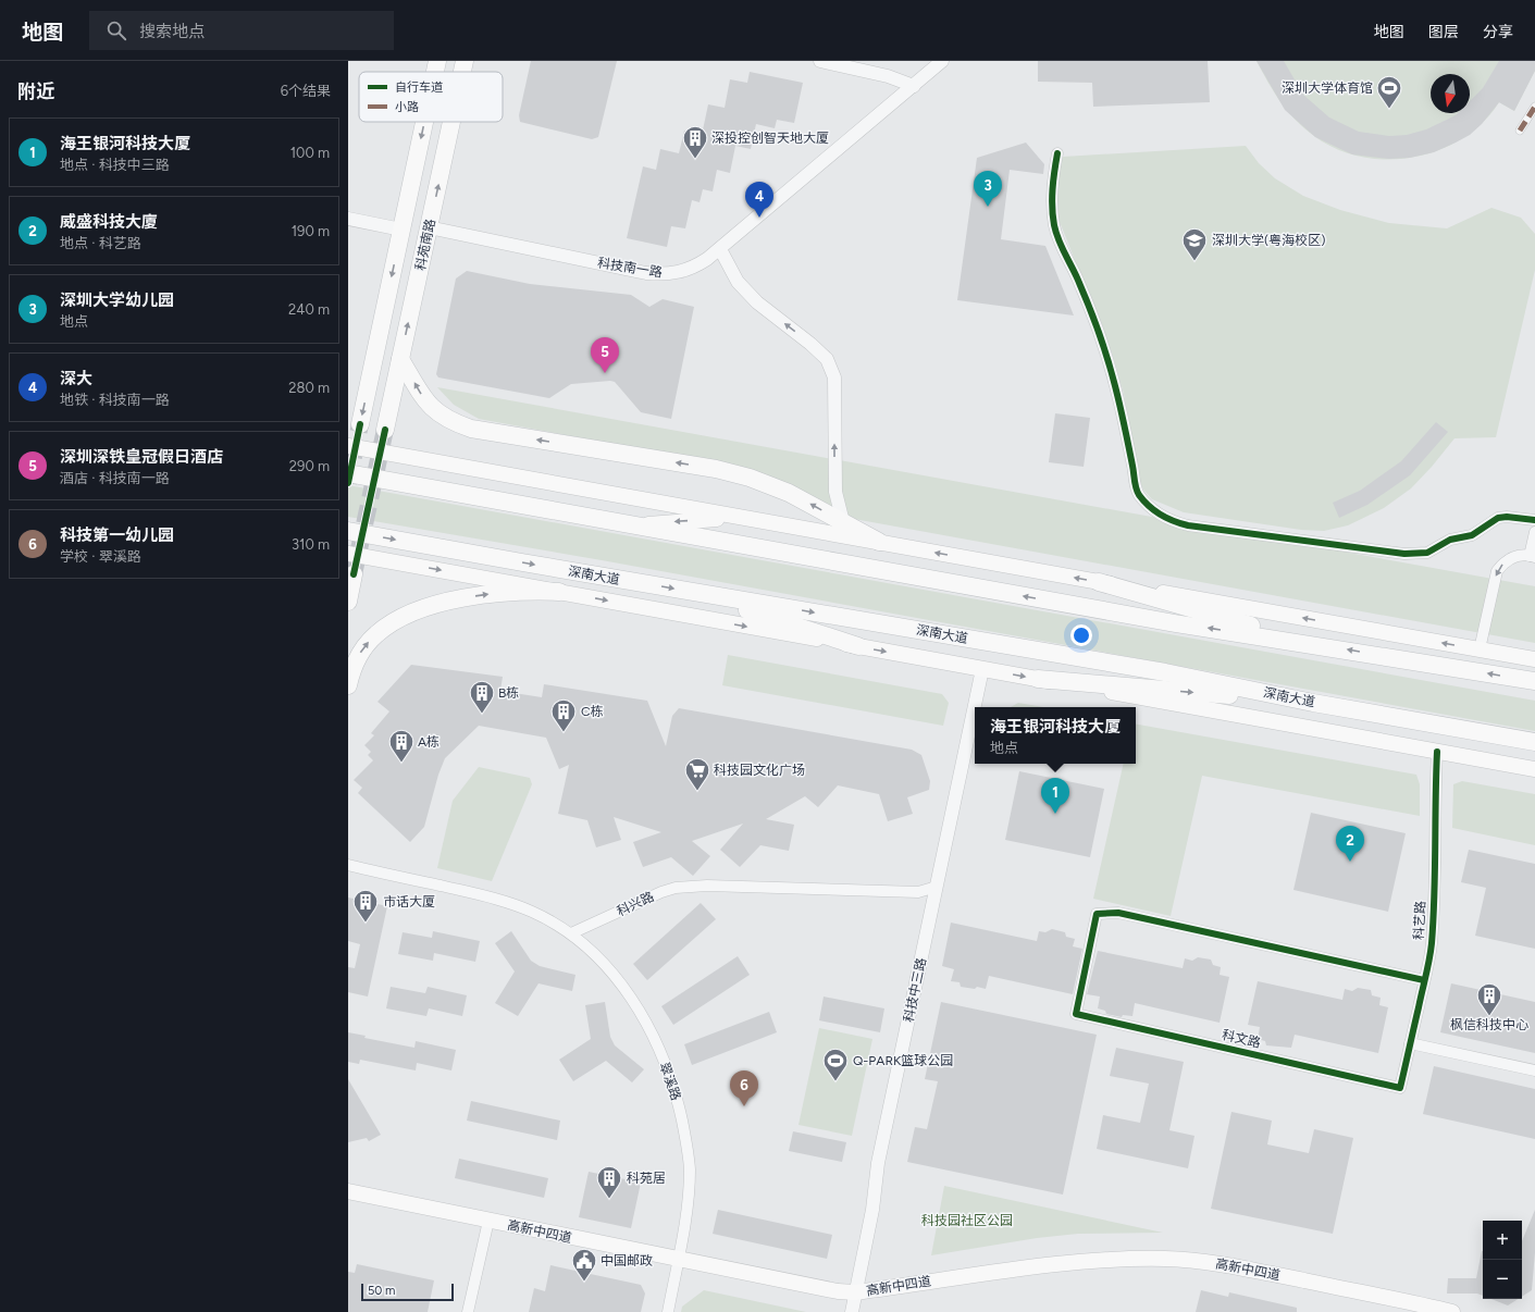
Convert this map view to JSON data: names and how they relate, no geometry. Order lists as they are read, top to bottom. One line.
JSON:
{"streets":{"main road":["科苑南路","深南大道","高新中四道"],"street":["科技南一路","科兴路","科艺路","科技中三路","科文路","翠溪路"]},"crossings":[["科苑南路","科技南一路"],["科兴路","科技中三路"],["科兴路","翠溪路"],["科艺路","科文路"],["科技中三路","高新中四道"],["翠溪路","高新中四道"]],"parks":["科技园社区公园"],"places":{"sports":["深圳大学体育馆","Q-PARK篮球公园"],"building":["深投控创智天地大厦","B栋","C栋","A栋","市话大厦","枫信科技中心","科苑居"],"school or university":["深圳大学(粤海校区)"],"supermarket":["科技园文化广场"],"public building":["中国邮政"]},"legend":["自行车道","小路"],"scale_bar":"50 m","north":"bottom","page":{"header":"地图","search":"搜索地点","nav":["地图","图层","分享"],"heading":["附近","6个结果"],"list":[{"mark":"1","name":"海王银河科技大厦","note":"地点 · 科技中三路","value":"100 m"},{"mark":"2","name":"威盛科技大廈","note":"地点 · 科艺路","value":"190 m"},{"mark":"3","name":"深圳大学幼儿园","note":"地点","value":"240 m"},{"mark":"4","name":"深大","note":"地铁 · 科技南一路","value":"280 m"},{"mark":"5","name":"深圳深铁皇冠假日酒店","note":"酒店 · 科技南一路","value":"290 m"},{"mark":"6","name":"科技第一幼儿园","note":"学校 · 翠溪路","value":"310 m"}],"pins":["3","4","5","1","2","6"],"popup":["海王银河科技大厦","地点"],"map_buttons":["+","−"],"scale":"50 m"}}
